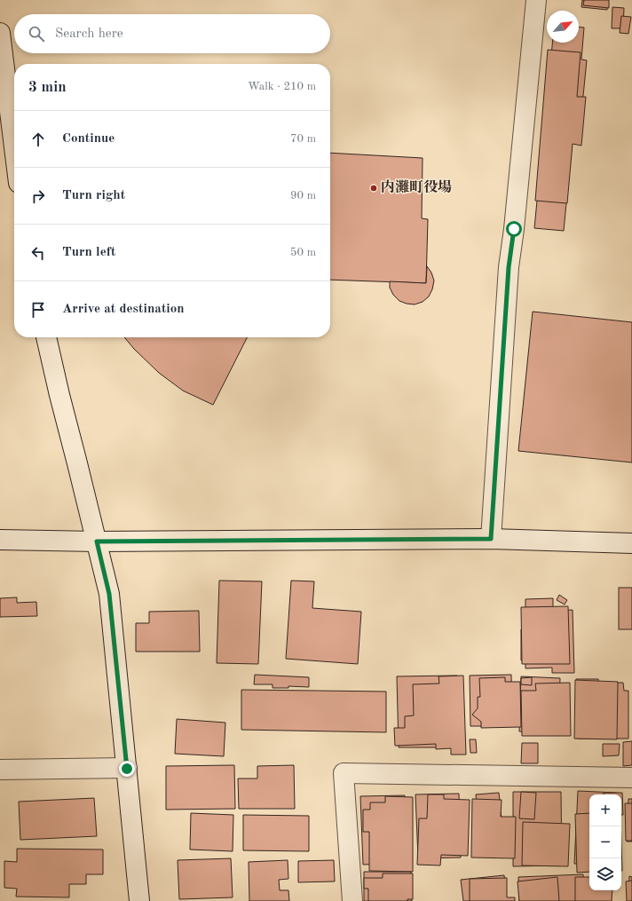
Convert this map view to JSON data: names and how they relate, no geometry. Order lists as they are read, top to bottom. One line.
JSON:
{"places":["内灘町役場"],"north":"top right","page":{"search":"Search here","heading":["3 min","Walk · 210 m"],"list":[["Continue","70 m"],["Turn right","90 m"],["Turn left","50 m"],"Arrive at destination"],"map_buttons":["+","−"]}}
